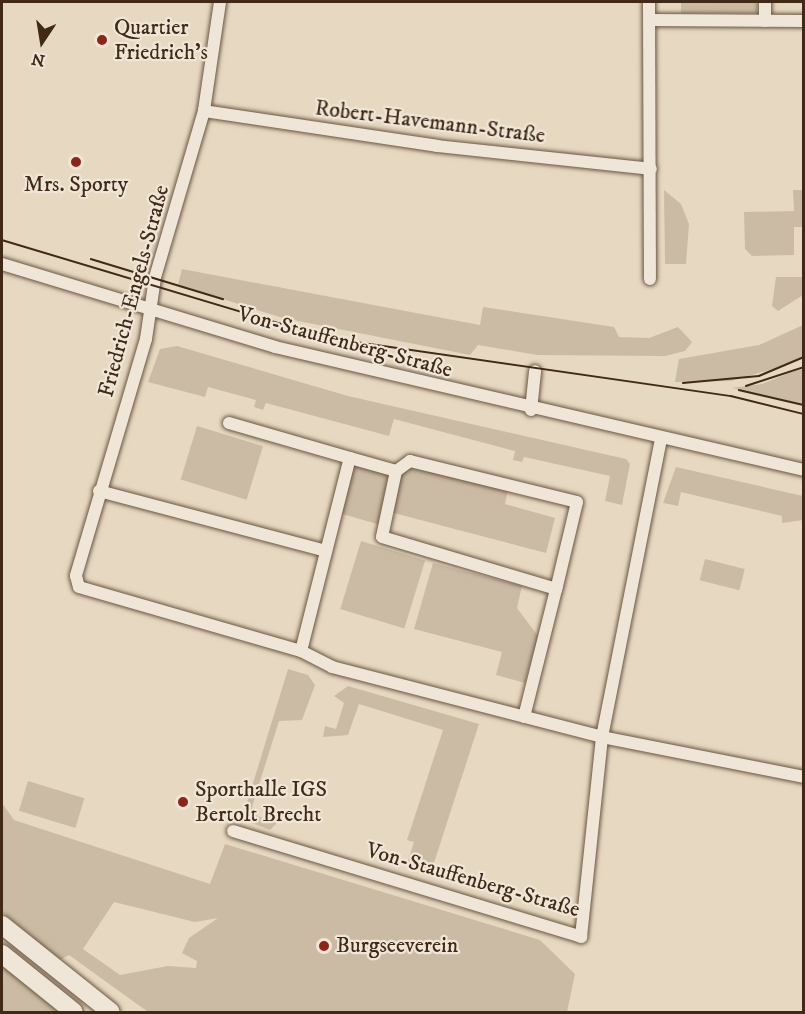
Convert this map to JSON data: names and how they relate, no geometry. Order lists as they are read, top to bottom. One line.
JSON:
{"streets":{"street":["Robert-Havemann-Straße","Friedrich-Engels-Straße","Von-Stauffenberg-Straße"]},"crossings":[["Robert-Havemann-Straße","Friedrich-Engels-Straße"],["Friedrich-Engels-Straße","Von-Stauffenberg-Straße"]],"places":["Quartier Friedrich’s","Mrs. Sporty","Sporthalle IGS Bertolt Brecht","Burgseeverein"],"north":"bottom"}
